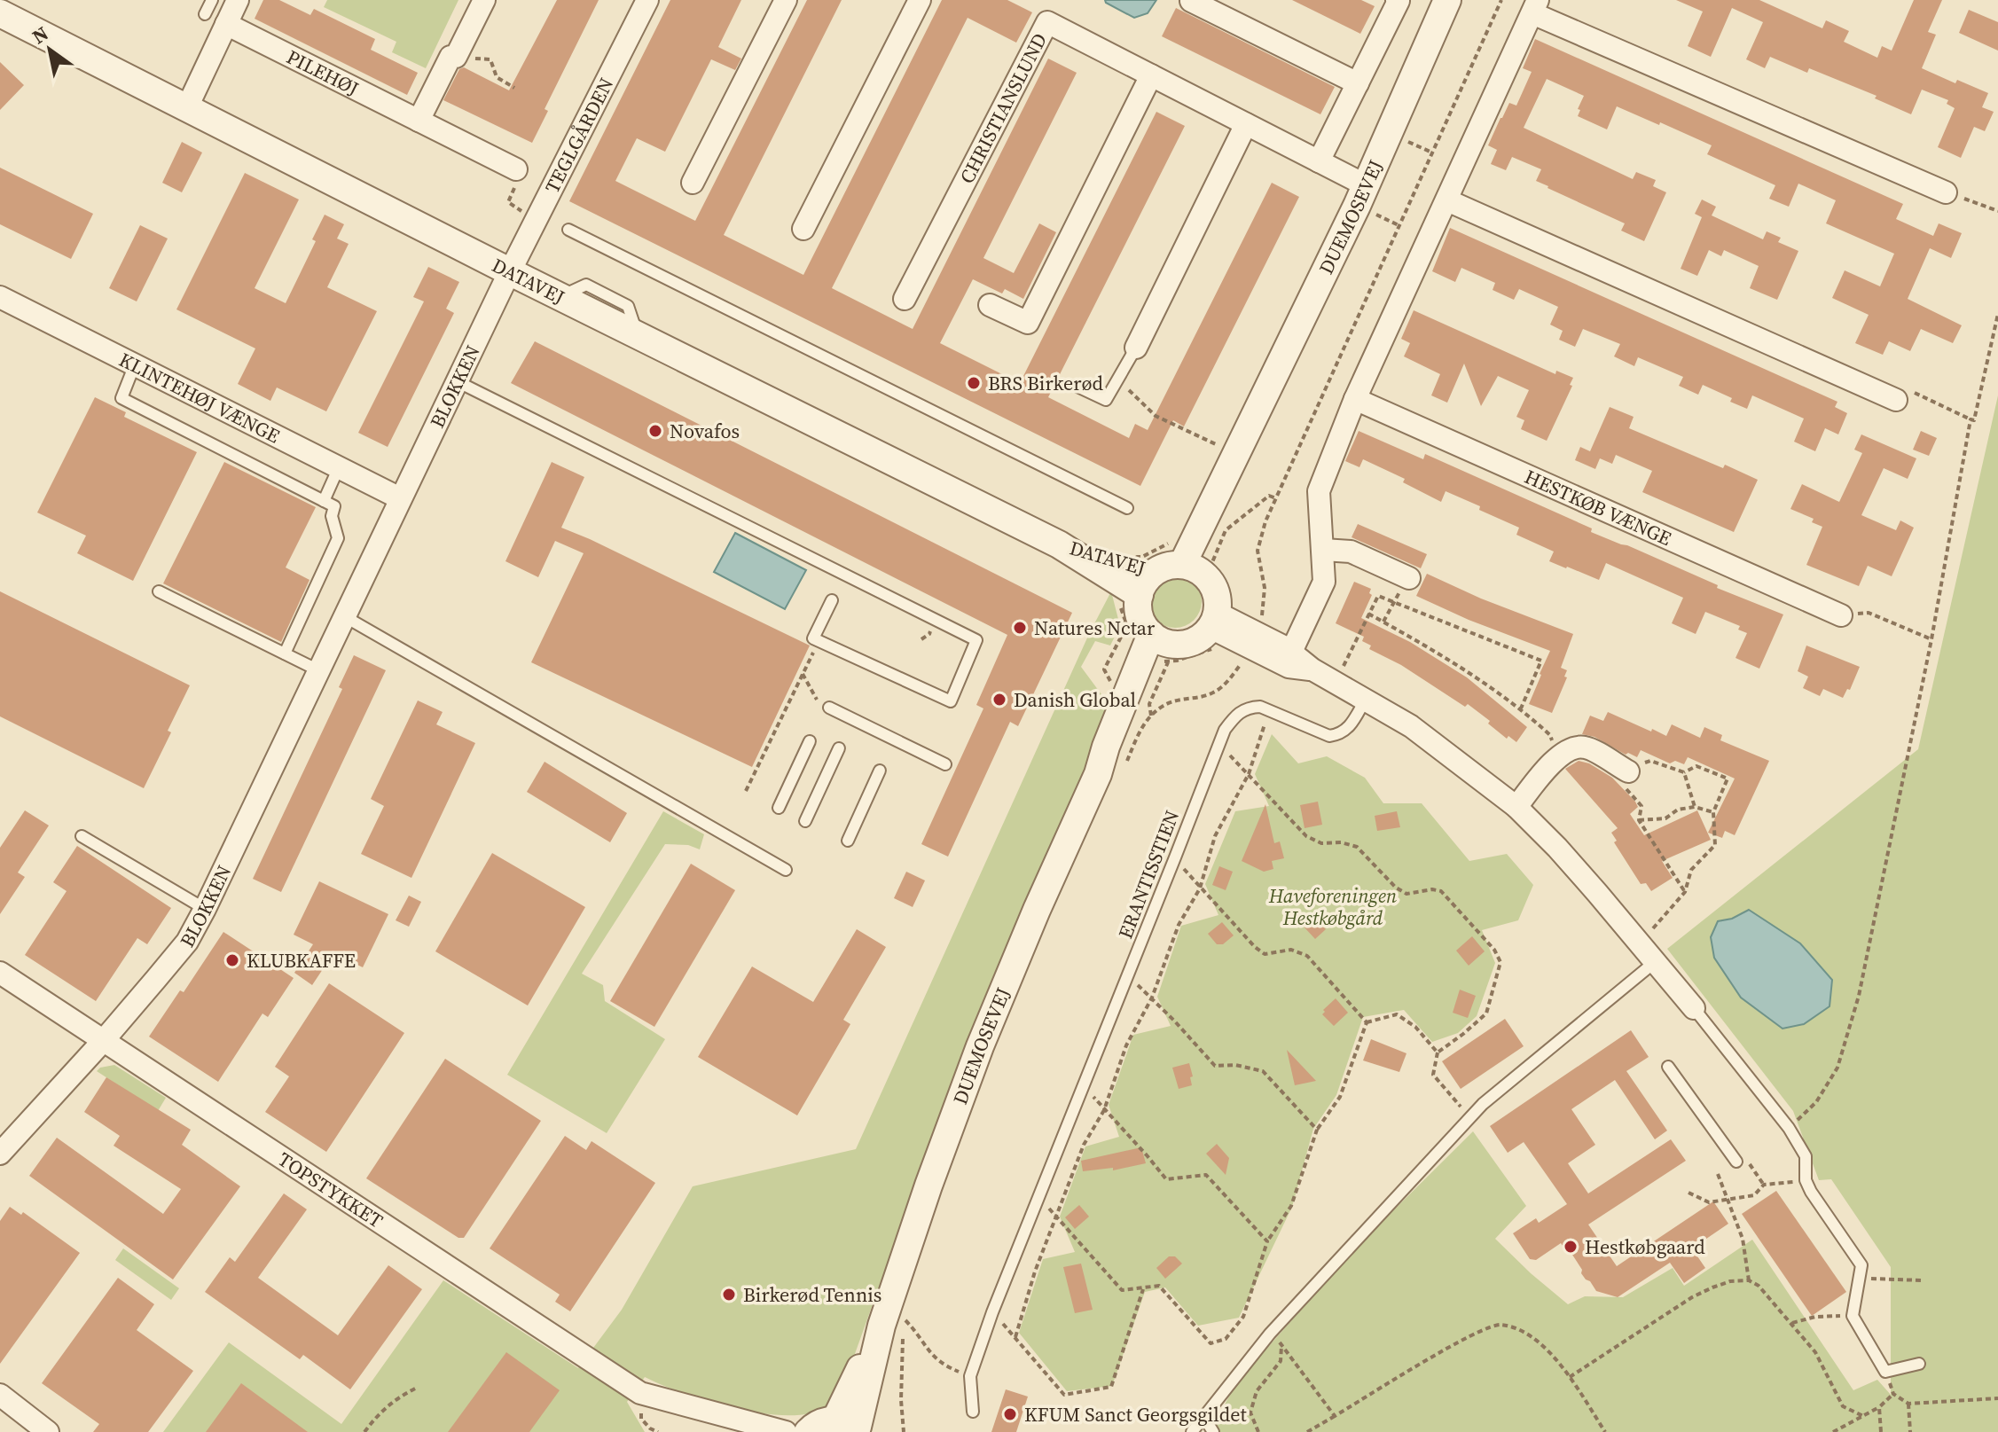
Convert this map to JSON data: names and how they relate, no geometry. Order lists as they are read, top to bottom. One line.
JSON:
{"streets":{"street":["PILEHØJ","CHRISTIANSLUND","TEGLGÅRDEN","DUEMOSEVEJ","DATAVEJ","BLOKKEN","KLINTEHØJ VÆNGE","HESTKØB VÆNGE","TOPSTYKKET"],"lane":["ERANTISSTIEN"]},"crossings":[["CHRISTIANSLUND","DUEMOSEVEJ"],["TEGLGÅRDEN","DATAVEJ"],["TEGLGÅRDEN","BLOKKEN"],["DATAVEJ","BLOKKEN"],["BLOKKEN","KLINTEHØJ VÆNGE"],["BLOKKEN","TOPSTYKKET"]],"parks":["Haveforeningen Hestkøbgård"],"places":["BRS Birkerød","Novafos","Natures Nctar","Danish Global","KLUBKAFFE","Hestkøbgaard","Birkerød Tennis","KFUM Sanct Georgsgildet"],"north":"top left"}
